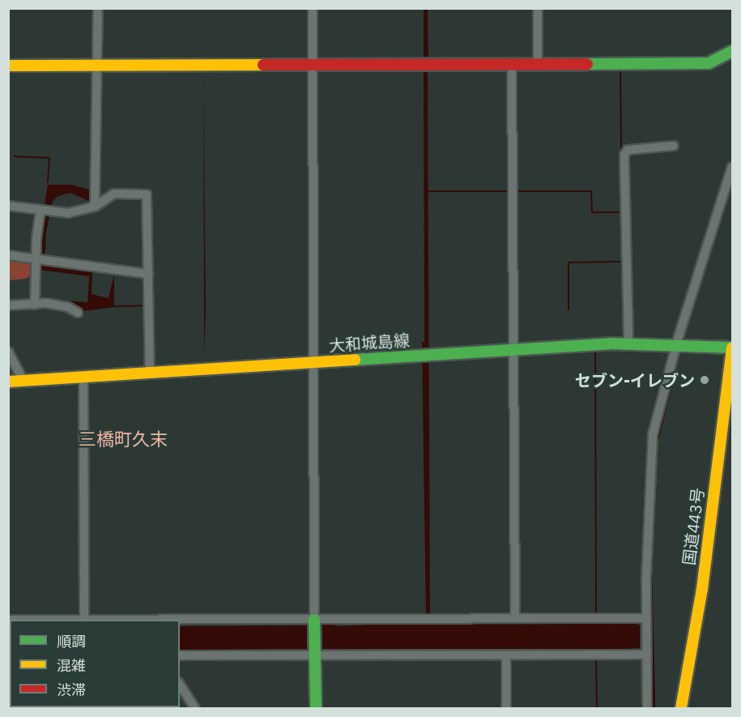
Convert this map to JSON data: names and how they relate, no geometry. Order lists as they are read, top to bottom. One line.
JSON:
{"streets":{"main road":["大和城島線","国道443号"]},"crossings":[["大和城島線","国道443号"]],"districts":["三橋町久末"],"places":["セブン-イレブン"],"legend":["順調","混雑","渋滞"]}
